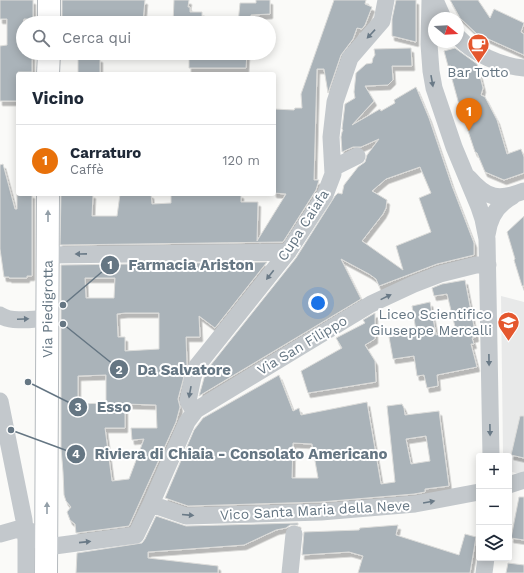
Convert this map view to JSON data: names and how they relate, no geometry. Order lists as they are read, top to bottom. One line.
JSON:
{"streets":{"main road":["Via Piedigrotta"],"street":["Cupa Caiafa","Via San Filippo","Vico Santa Maria della Neve"]},"crossings":[["Cupa Caiafa","Via San Filippo"],["Via Piedigrotta","Via San Filippo"],["Via San Filippo","Vico Santa Maria della Neve"]],"one_way":["Cupa Caiafa","Via Piedigrotta","Vico Santa Maria della Neve"],"places":{"cafe":["Bar Totto"],"other":["Farmacia Ariston","Da Salvatore","Esso","Riviera di Chiaia - Consolato Americano"],"school or university":["Liceo Scientifico Giuseppe Mercalli"]},"north":"right","page":{"search":"Cerca qui","heading":"Vicino","pins":"1","list":[{"mark":"1","name":"Carraturo","note":"Caffè","value":"120 m"}],"map_buttons":["+","−"]}}
